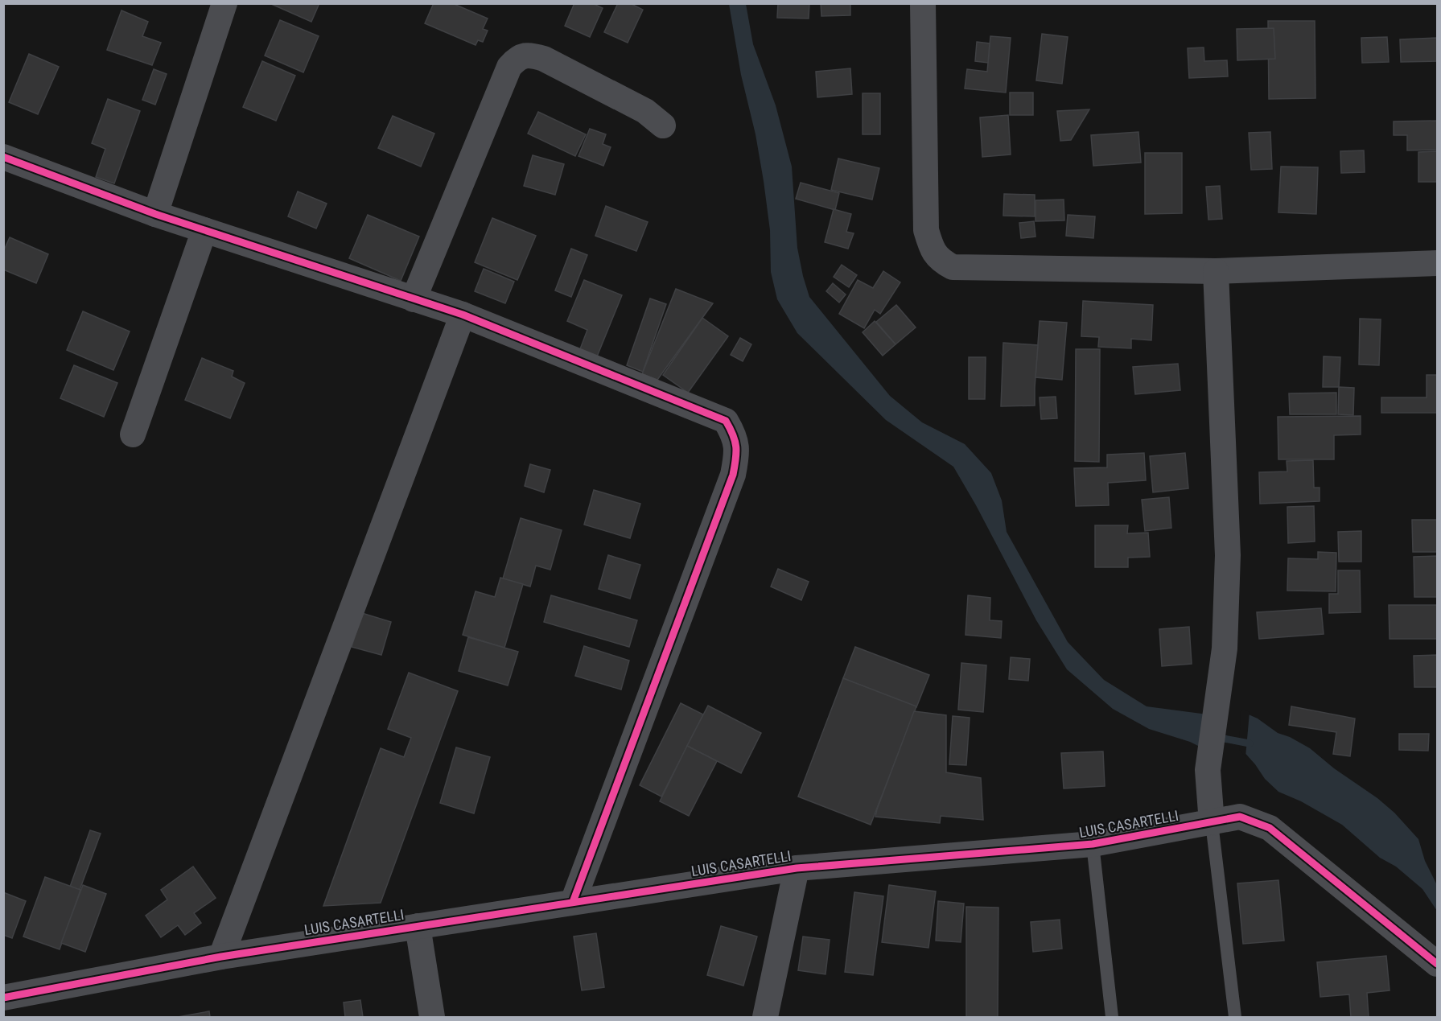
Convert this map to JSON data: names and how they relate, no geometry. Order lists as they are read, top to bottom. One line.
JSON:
{"streets":{"street":["LUIS CASARTELLI"]}}
